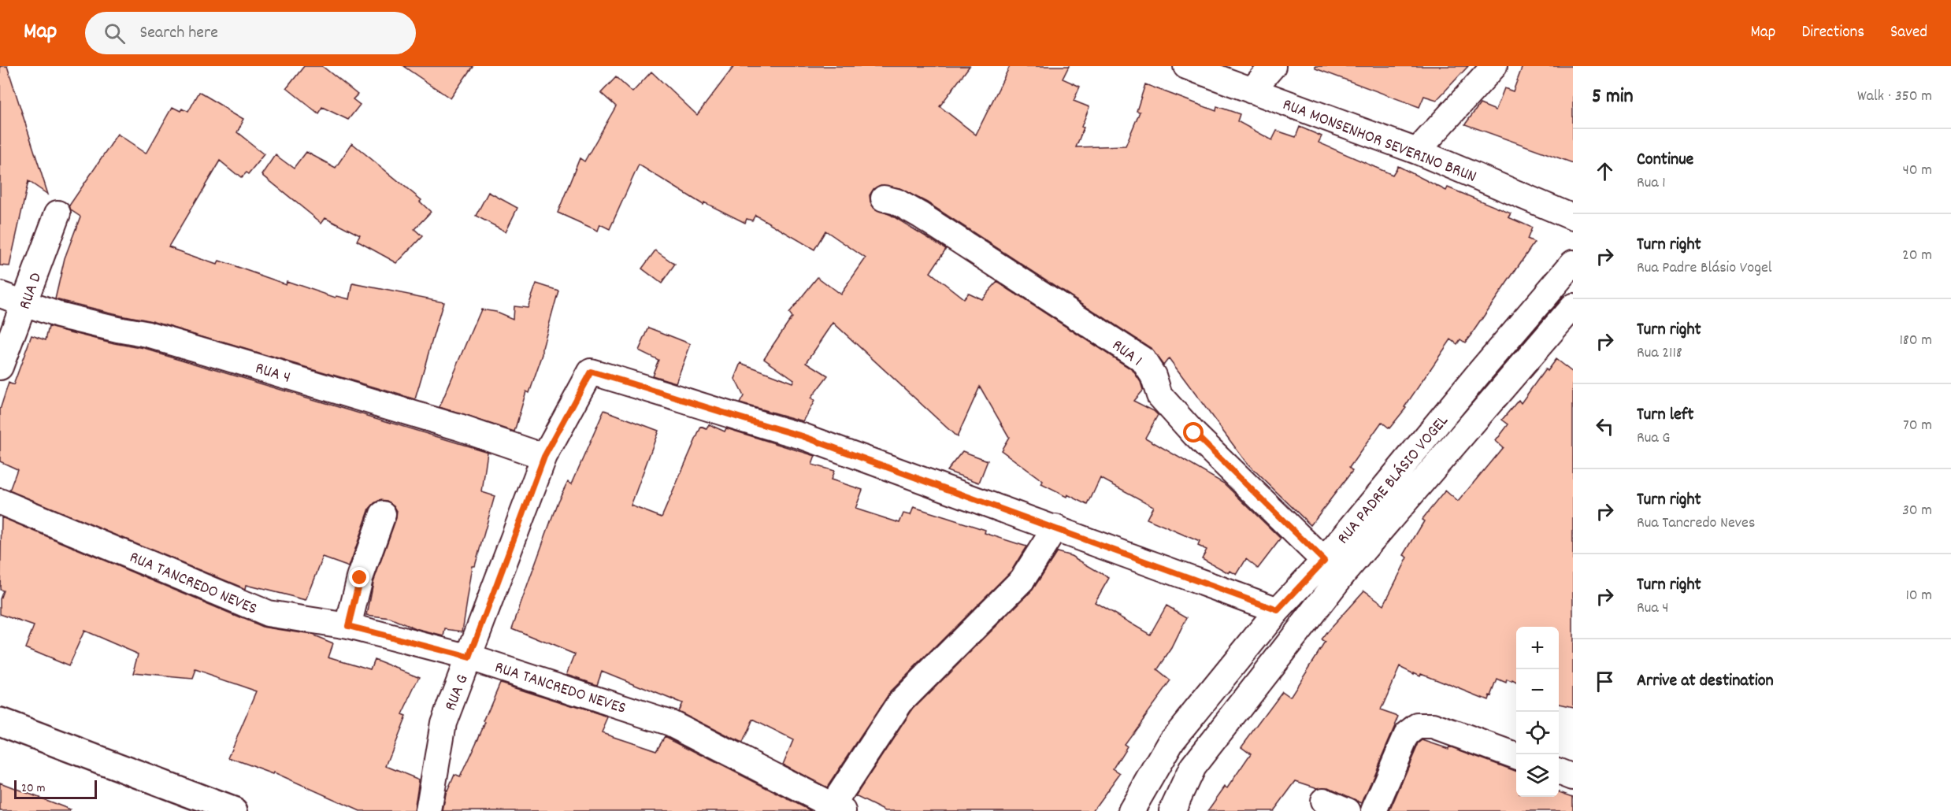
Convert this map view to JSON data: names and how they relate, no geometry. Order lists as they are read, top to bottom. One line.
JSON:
{"streets":{"street":["RUA MONSENHOR SEVERINO BRUN","RUA D","RUA 1","RUA 4","RUA PADRE BLÁSIO VOGEL","RUA TANCREDO NEVES","RUA G"]},"crossings":[["RUA D","RUA 4"],["RUA 1","RUA PADRE BLÁSIO VOGEL"],["RUA 4","RUA G"],["RUA TANCREDO NEVES","RUA G"]],"scale_bar":"20 m","page":{"header":"Map","search":"Search here","nav":["Map","Directions","Saved"],"heading":["5 min","Walk · 350 m"],"list":[["Continue","Rua 1","40 m"],["Turn right","Rua Padre Blásio Vogel","20 m"],["Turn right","Rua 2118","180 m"],["Turn left","Rua G","70 m"],["Turn right","Rua Tancredo Neves","30 m"],["Turn right","Rua 4","10 m"],"Arrive at destination"],"map_buttons":["+","−"],"scale":"20 m"}}
